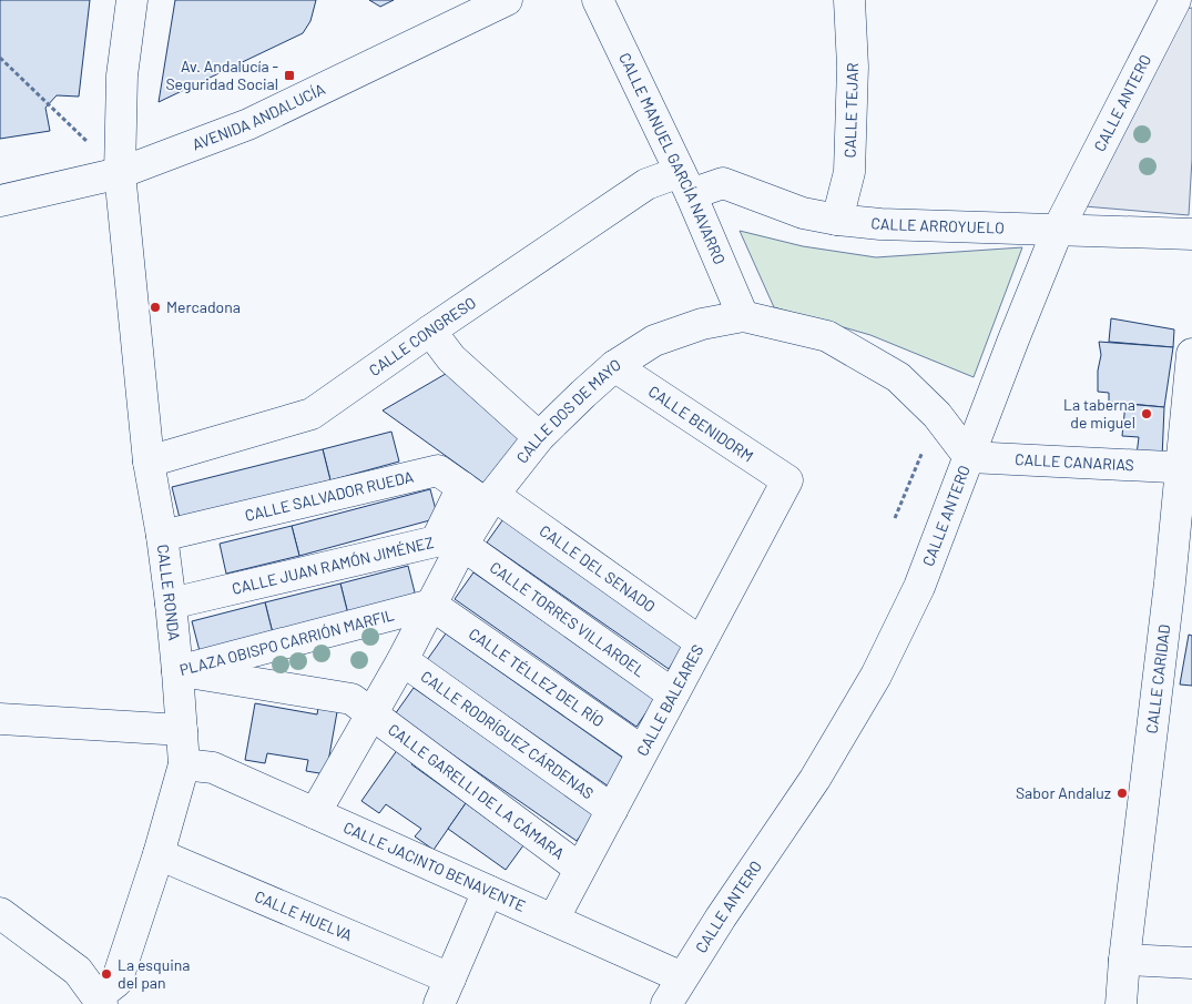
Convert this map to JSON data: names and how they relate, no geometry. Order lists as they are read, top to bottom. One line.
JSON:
{"streets":{"street":["CALLE ANTERO","CALLE TEJAR","AVENIDA ANDALUCÍA","CALLE MANUEL GARCÍA NAVARRO","CALLE ARROYUELO","CALLE CONGRESO","CALLE DOS DE MAYO","CALLE BENIDORM","CALLE CANARIAS","CALLE SALVADOR RUEDA","CALLE JUAN RAMÓN JIMÉNEZ","CALLE DEL SENADO","CALLE RONDA","CALLE TORRES VILLAROEL","PLAZA OBISPO CARRIÓN MARFIL","CALLE TÉLLEZ DEL RÍO","CALLE CARIDAD","CALLE BALEARES","CALLE RODRÍGUEZ CÁRDENAS","CALLE GARELLI DE LA CÁMARA","CALLE JACINTO BENAVENTE","CALLE HUELVA"]},"crossings":[["CALLE ANTERO","CALLE ARROYUELO"],["CALLE ANTERO","CALLE DOS DE MAYO"],["CALLE ANTERO","CALLE CANARIAS"],["CALLE ANTERO","CALLE JACINTO BENAVENTE"],["CALLE TEJAR","CALLE ARROYUELO"],["AVENIDA ANDALUCÍA","CALLE RONDA"],["CALLE MANUEL GARCÍA NAVARRO","CALLE ARROYUELO"],["CALLE MANUEL GARCÍA NAVARRO","CALLE CONGRESO"],["CALLE MANUEL GARCÍA NAVARRO","CALLE DOS DE MAYO"],["CALLE ARROYUELO","CALLE CONGRESO"],["CALLE CONGRESO","CALLE RONDA"],["CALLE DOS DE MAYO","CALLE BENIDORM"],["CALLE DOS DE MAYO","CALLE CANARIAS"],["CALLE DOS DE MAYO","CALLE SALVADOR RUEDA"],["CALLE DOS DE MAYO","CALLE DEL SENADO"],["CALLE DOS DE MAYO","CALLE TORRES VILLAROEL"],["CALLE DOS DE MAYO","PLAZA OBISPO CARRIÓN MARFIL"],["CALLE DOS DE MAYO","CALLE TÉLLEZ DEL RÍO"],["CALLE DOS DE MAYO","CALLE RODRÍGUEZ CÁRDENAS"],["CALLE DOS DE MAYO","CALLE GARELLI DE LA CÁMARA"],["CALLE DOS DE MAYO","CALLE JACINTO BENAVENTE"],["CALLE BENIDORM","CALLE BALEARES"],["CALLE CANARIAS","CALLE CARIDAD"],["CALLE SALVADOR RUEDA","CALLE JUAN RAMÓN JIMÉNEZ"],["CALLE SALVADOR RUEDA","CALLE DEL SENADO"],["CALLE SALVADOR RUEDA","CALLE RONDA"],["CALLE JUAN RAMÓN JIMÉNEZ","CALLE RONDA"],["CALLE DEL SENADO","CALLE BALEARES"],["CALLE RONDA","PLAZA OBISPO CARRIÓN MARFIL"],["CALLE RONDA","CALLE JACINTO BENAVENTE"],["CALLE RONDA","CALLE HUELVA"],["CALLE TORRES VILLAROEL","CALLE BALEARES"],["PLAZA OBISPO CARRIÓN MARFIL","CALLE TÉLLEZ DEL RÍO"],["PLAZA OBISPO CARRIÓN MARFIL","CALLE GARELLI DE LA CÁMARA"],["CALLE TÉLLEZ DEL RÍO","CALLE BALEARES"],["CALLE BALEARES","CALLE RODRÍGUEZ CÁRDENAS"],["CALLE BALEARES","CALLE GARELLI DE LA CÁMARA"],["CALLE BALEARES","CALLE JACINTO BENAVENTE"]],"places":{"transit":["Av. Andalucía - Seguridad Social"],"other":["Mercadona","La taberna de miguel","Sabor Andaluz","La esquina del pan"]}}
